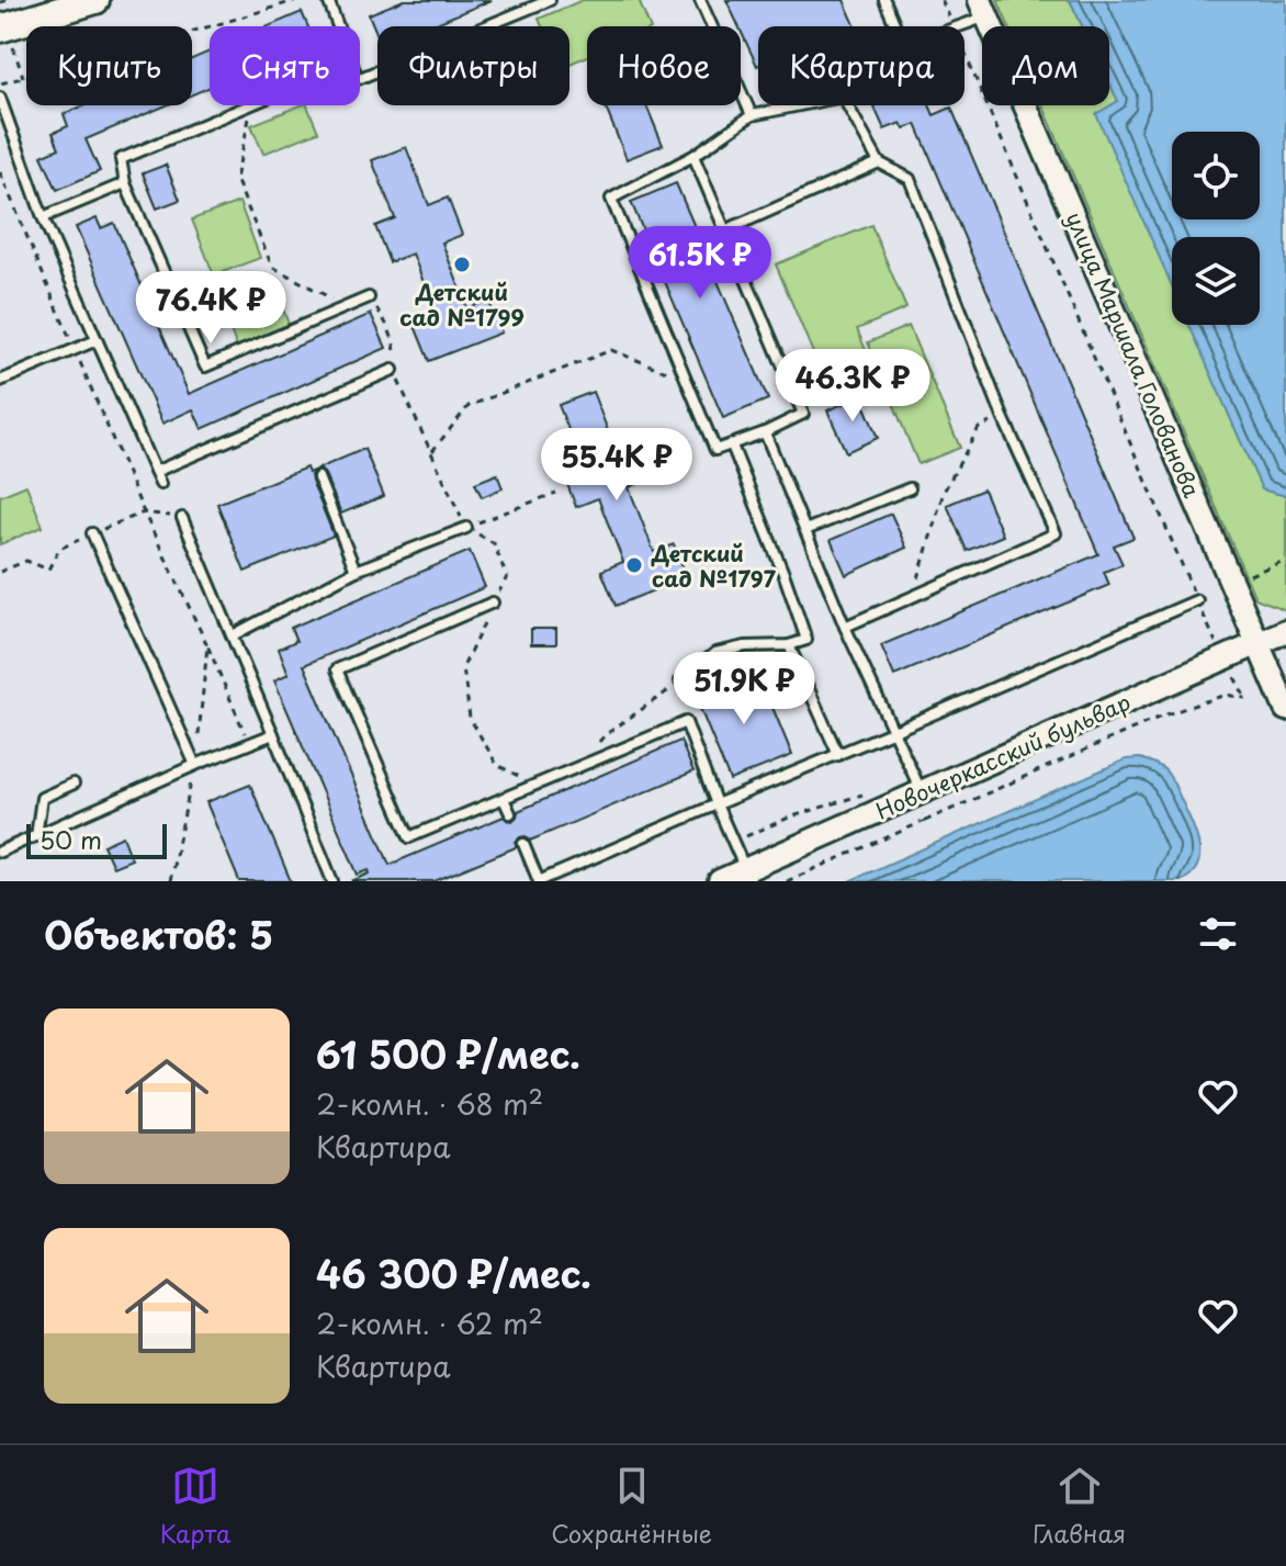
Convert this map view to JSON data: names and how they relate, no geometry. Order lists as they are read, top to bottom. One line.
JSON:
{"streets":{"street":["улица Маршала Голованова","Новочеркасский бульвар"]},"crossings":[["улица Маршала Голованова","Новочеркасский бульвар"]],"places":["Детский сад №1799","Детский сад №1797"],"scale_bar":"50 m","page":{"chip":["Купить","Снять","Фильтры","Новое","Квартира","Дом"],"price":["61.5K ₽","76.4K ₽","46.3K ₽","55.4K ₽","51.9K ₽"],"scale":"50 m","heading":"Объектов: 5","list":[{"name":"61 500 ₽/мес.","note":"2-комн. · 68 m² · Квартира"},{"name":"46 300 ₽/мес.","note":"2-комн. · 62 m² · Квартира"}],"tabs":["Карта","Сохранённые","Главная"]}}
